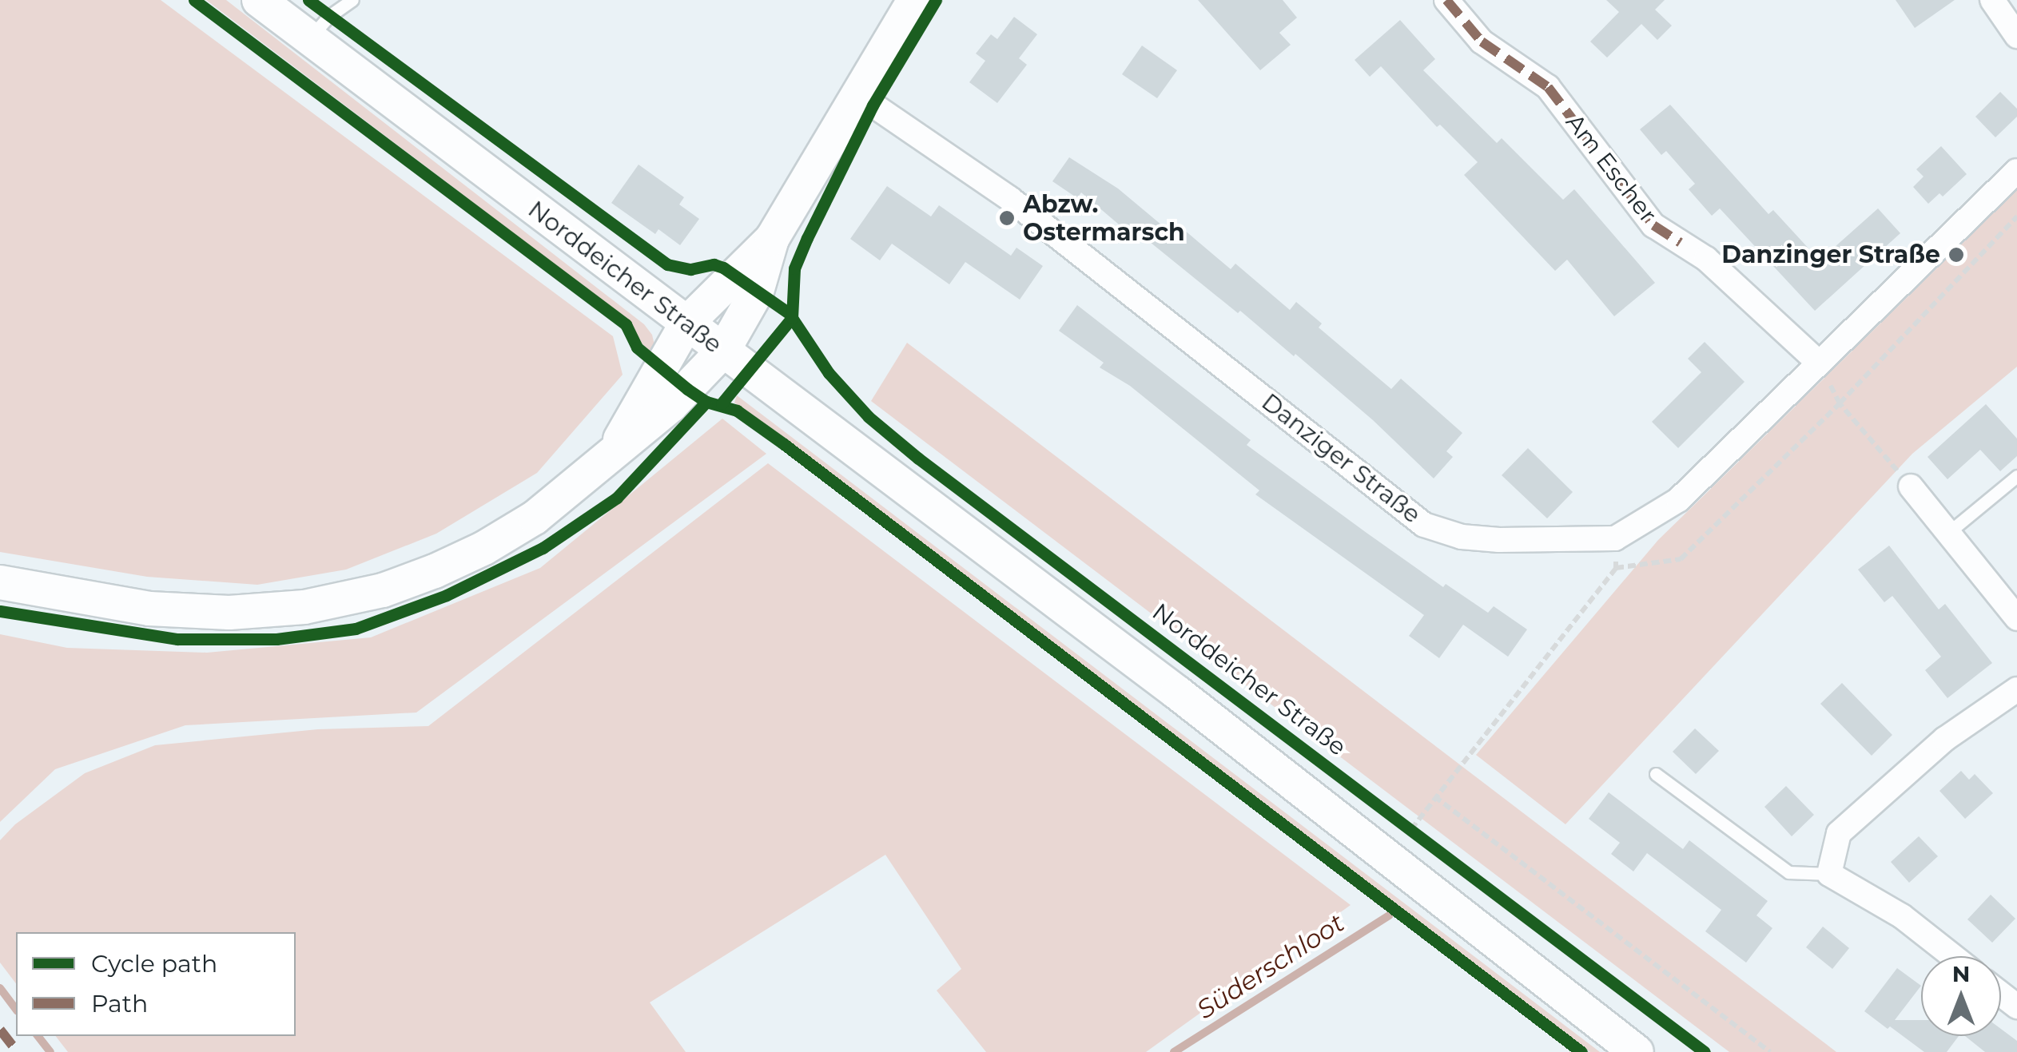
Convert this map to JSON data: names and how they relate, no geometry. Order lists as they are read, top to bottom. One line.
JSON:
{"streets":{"main road":["Norddeicher Straße"],"street":["Am Escher","Danziger Straße"]},"water":["Süderschloot"],"places":["Abzw. Ostermarsch","Danzinger Straße"],"legend":["Cycle path","Path"],"north":"top"}
